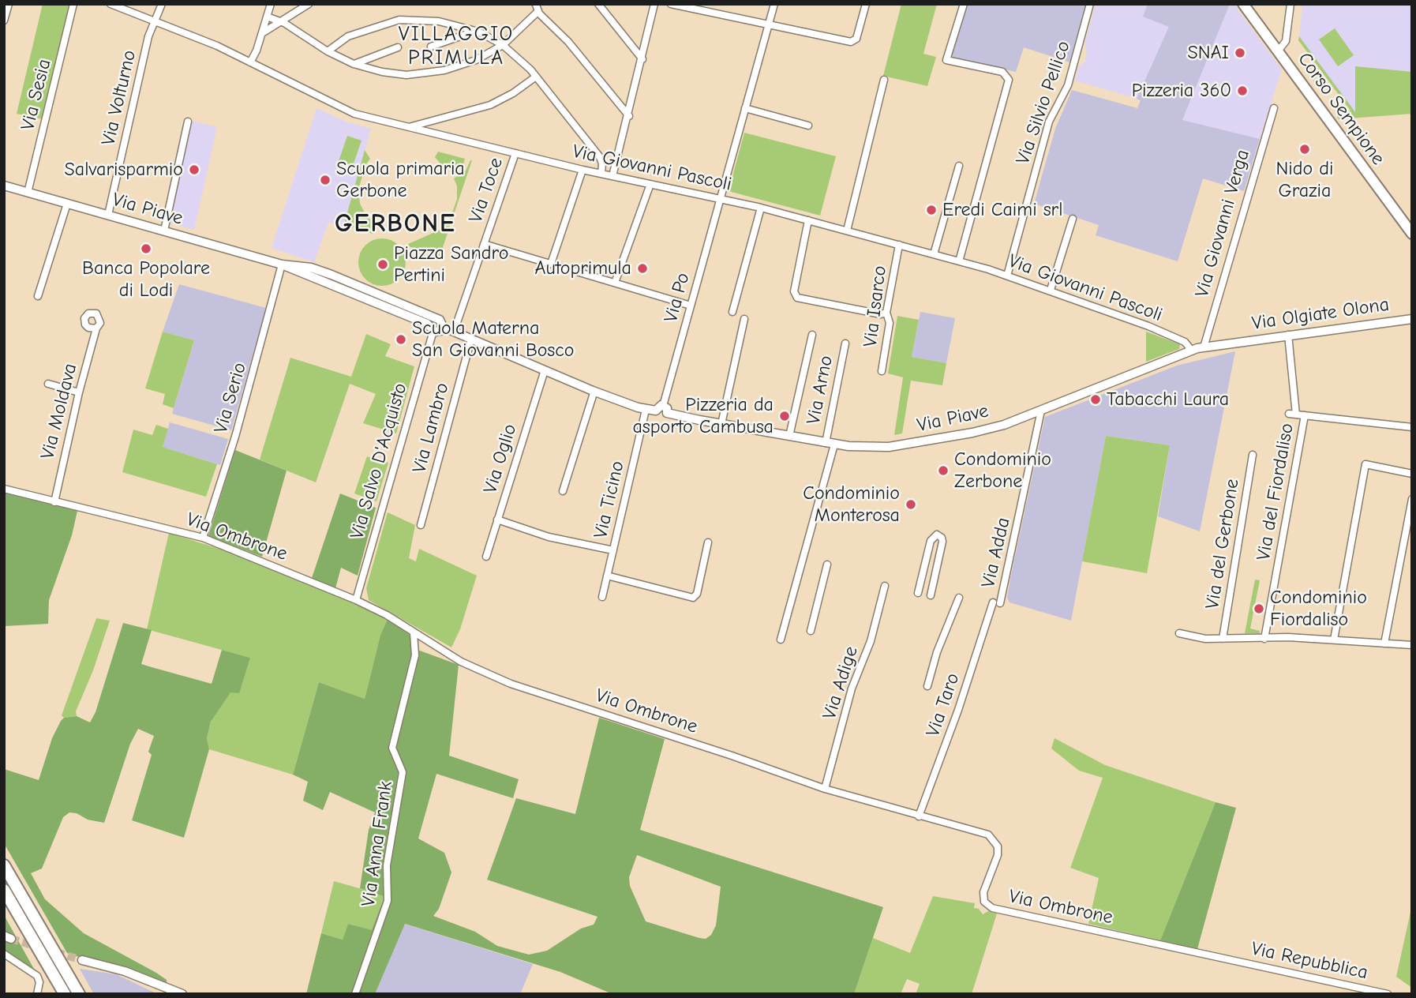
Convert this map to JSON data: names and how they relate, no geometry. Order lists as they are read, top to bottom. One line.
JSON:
{"streets":{"main road":["Corso Sempione"],"street":["Via Sesia","Via Volturno","Via Silvio Pellico","Via Giovanni Pascoli","Via Toce","Via Piave","Via Giovanni Verga","Via Po","Via Isarco","Via Olgiate Olona","Via Arno","Via Serio","Via Moldava","Via Lambro","Via Oglio","Via Salvo D'Acquisto","Via del Fiordaliso","Via Ticino","Via Ombrone","Via del Gerbone","Via Adda","Via Adige","Via Taro","Via Anna Frank","Via Repubblica"]},"crossings":[["Via Sesia","Via Piave"],["Via Volturno","Via Giovanni Pascoli"],["Via Volturno","Via Piave"],["Via Silvio Pellico","Via Giovanni Pascoli"],["Via Giovanni Pascoli","Via Toce"],["Via Giovanni Pascoli","Via Piave"],["Via Giovanni Pascoli","Via Po"],["Via Giovanni Pascoli","Via Isarco"],["Via Toce","Via Piave"],["Via Piave","Via Giovanni Verga"],["Via Piave","Via Po"],["Via Piave","Via Olgiate Olona"],["Via Piave","Via Arno"],["Via Piave","Via Serio"],["Via Piave","Via Lambro"],["Via Piave","Via Oglio"],["Via Piave","Via Salvo D'Acquisto"],["Via Piave","Via Ticino"],["Via Piave","Via Adda"],["Via Olgiate Olona","Via del Fiordaliso"],["Via Serio","Via Ombrone"],["Via Moldava","Via Ombrone"],["Via Salvo D'Acquisto","Via Ombrone"],["Via del Fiordaliso","Via del Gerbone"],["Via Ombrone","Via Adige"],["Via Ombrone","Via Taro"],["Via Ombrone","Via Anna Frank"],["Via Ombrone","Via Repubblica"],["Via Adda","Via Taro"]],"districts":["VILLAGGIO PRIMULA","GERBONE"],"places":["SNAI","Pizzeria 360","Nido di Grazia","Salvarisparmio","Scuola primaria Gerbone","Eredi Caimi srl","Banca Popolare di Lodi","Piazza Sandro Pertini","Autoprimula","Scuola Materna San Giovanni Bosco","Tabacchi Laura","Pizzeria da asporto Cambusa","Condominio Zerbone","Condominio Monterosa","Condominio Fiordaliso"]}
